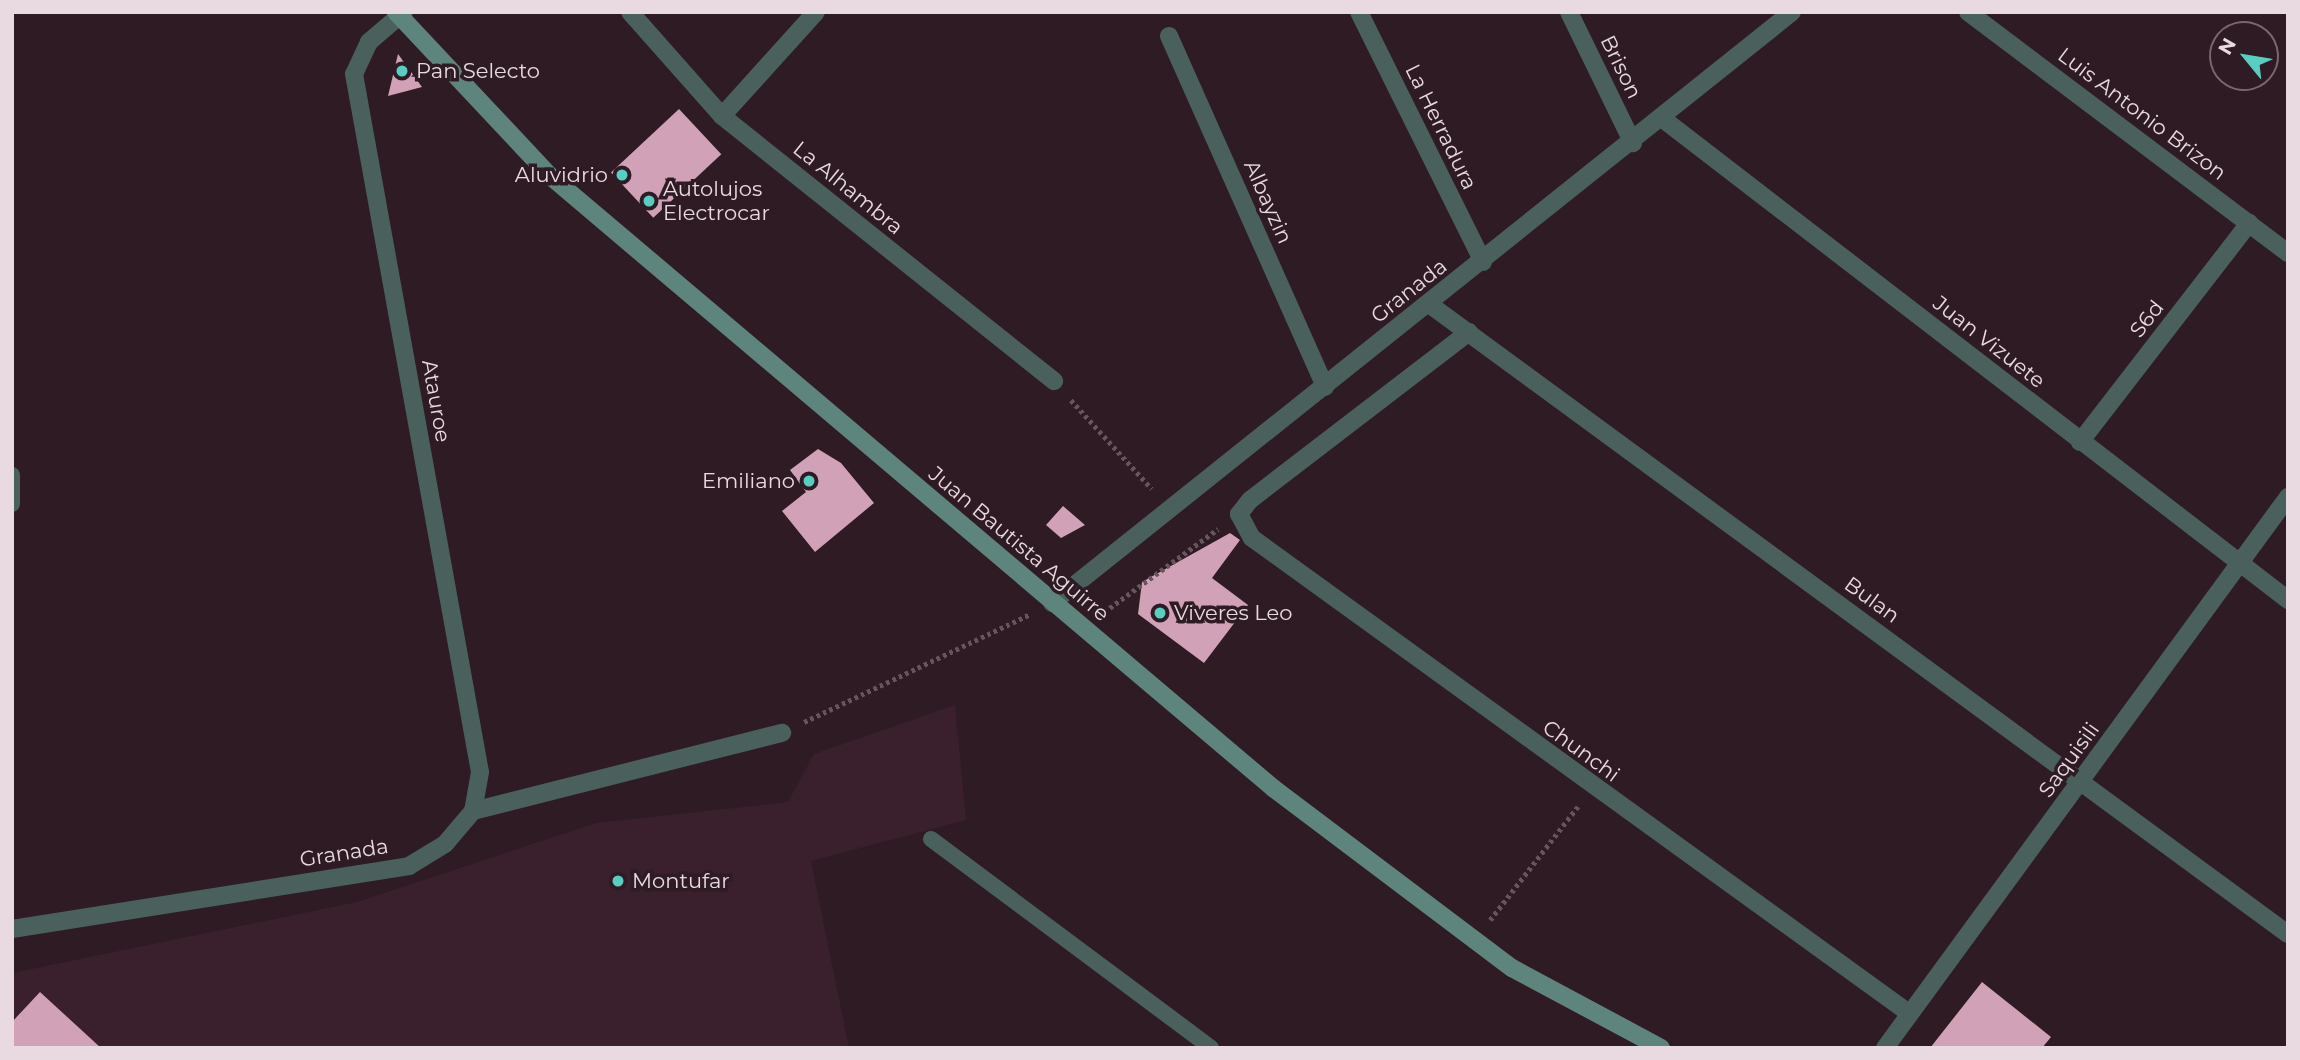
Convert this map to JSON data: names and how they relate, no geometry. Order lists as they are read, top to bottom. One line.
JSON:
{"streets":{"main road":["Juan Bautista Aguirre"],"street":["Brison","Luis Antonio Brizon","La Herradura","La Alhambra","Albayzin","Granada","S6d","Juan Vizuete","Atauroe","Bulan","Chunchi","Saquisili"]},"crossings":[["Brison","Granada"],["Luis Antonio Brizon","S6d"],["La Herradura","Granada"],["Albayzin","Granada"],["Granada","Juan Vizuete"],["Granada","Atauroe"],["Granada","Juan Bautista Aguirre"],["Granada","Bulan"],["S6d","Juan Vizuete"],["Juan Vizuete","Saquisili"],["Atauroe","Juan Bautista Aguirre"],["Bulan","Saquisili"],["Chunchi","Saquisili"]],"places":["Pan Selecto","Aluvidrio","Autolujos Electrocar","Emiliano","Viveres Leo","Montufar"],"north":"top left"}
